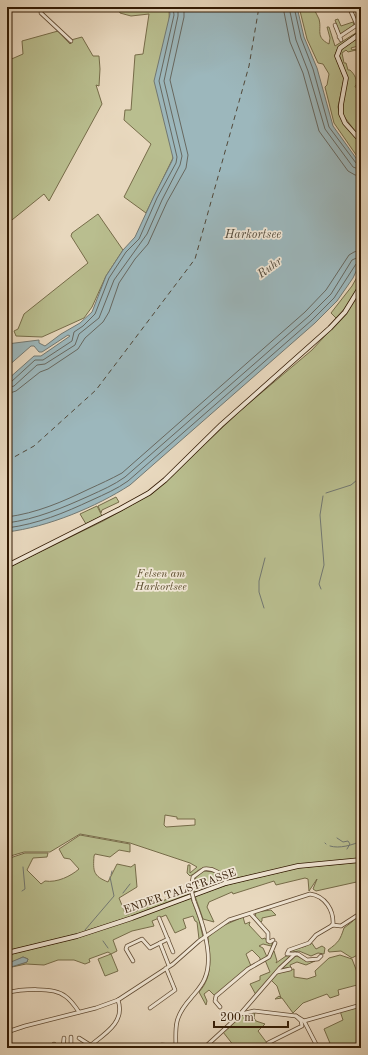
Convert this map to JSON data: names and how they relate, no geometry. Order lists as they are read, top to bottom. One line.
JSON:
{"streets":{"main road":["ENDER TALSTRASSE"]},"water":["Harkortsee","Ruhr"],"parks":["Felsen am Harkortsee"],"scale_bar":"200 m"}
